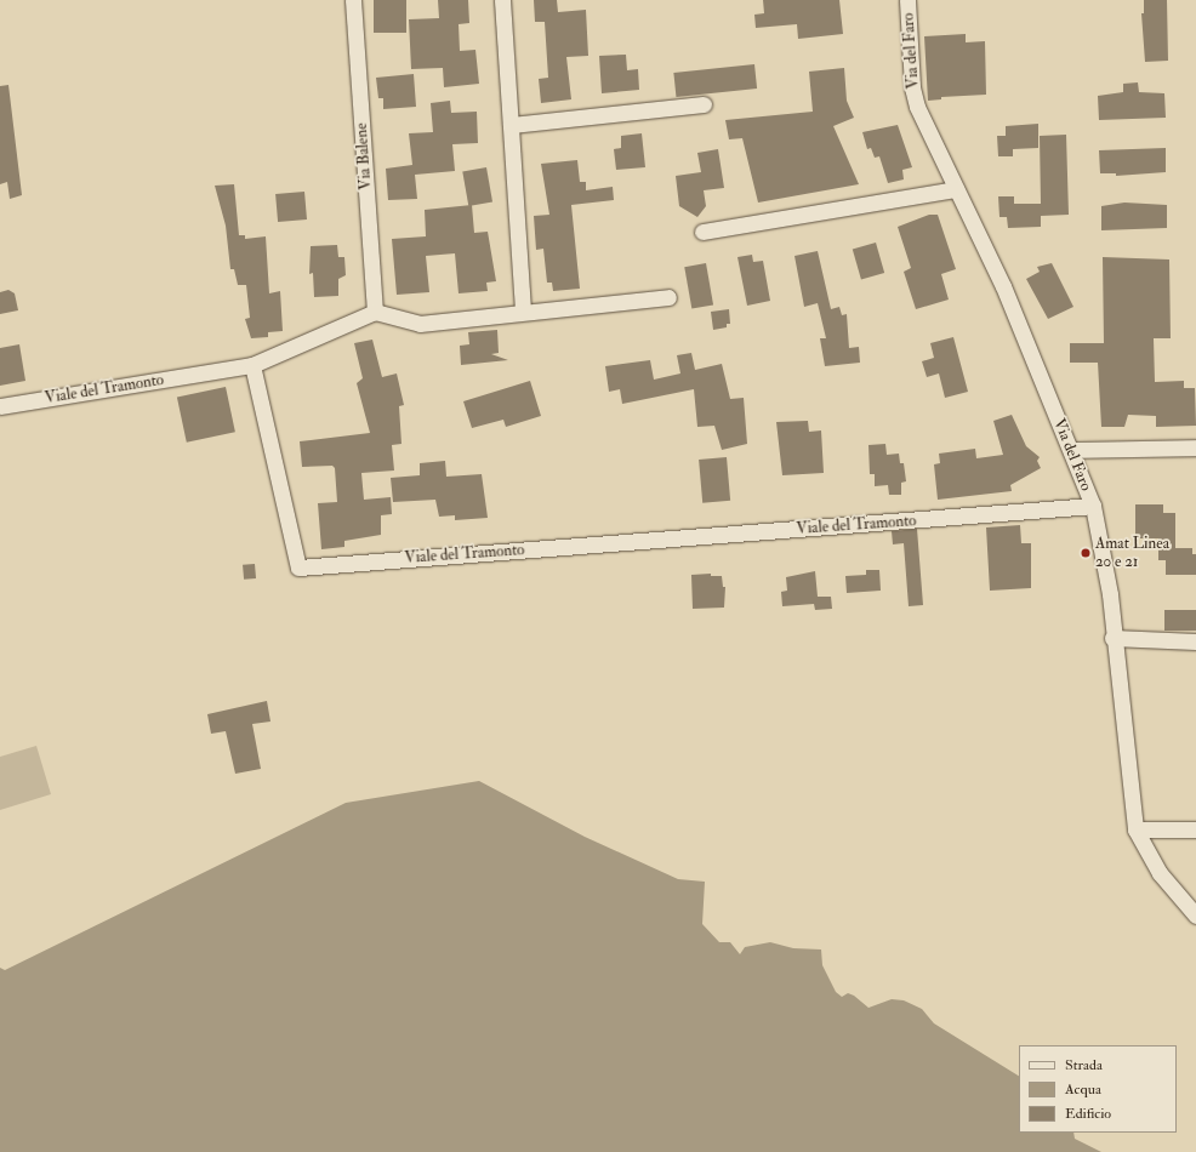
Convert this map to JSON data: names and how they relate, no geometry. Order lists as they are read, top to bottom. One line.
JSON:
{"streets":{"street":["Via del Faro","Via Balene","Viale del Tramonto"]},"crossings":[["Via del Faro","Viale del Tramonto"]],"places":["Amat Linea 20 e 21"],"legend":["Strada","Acqua","Edificio"]}
